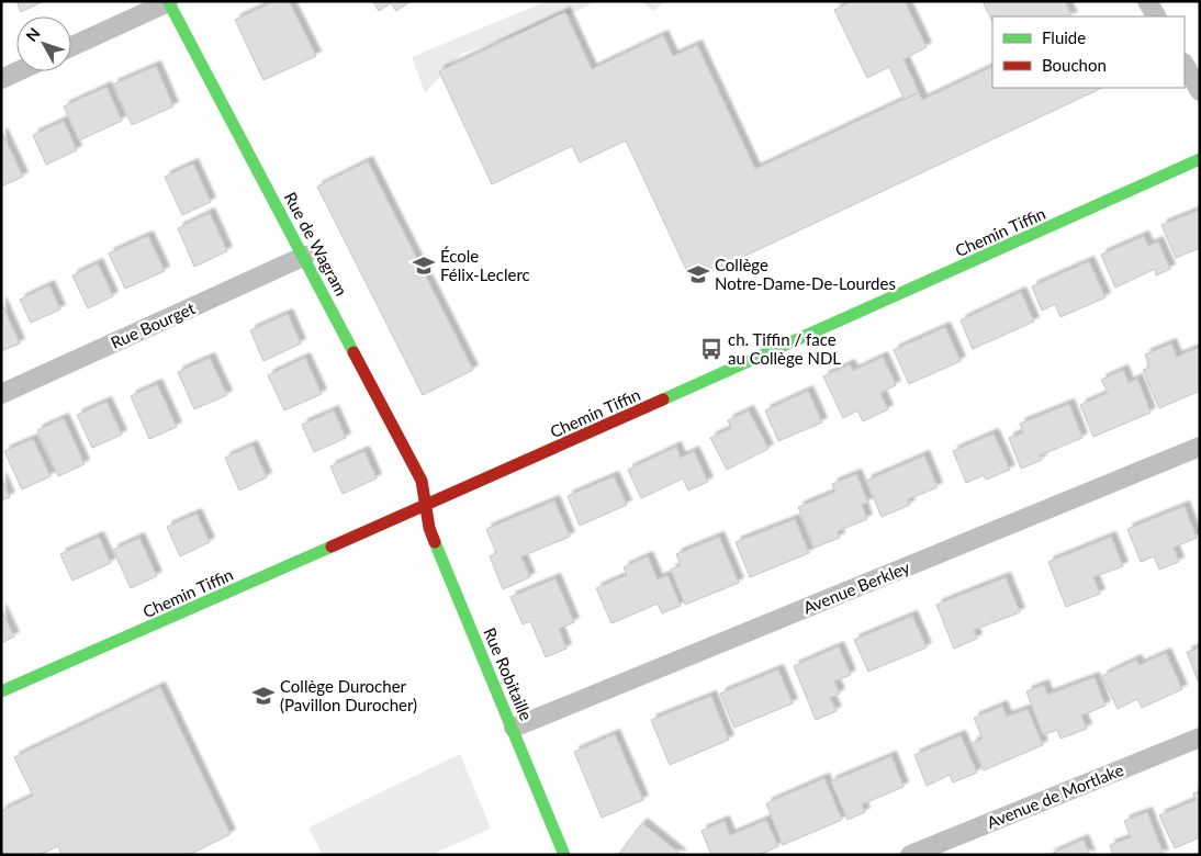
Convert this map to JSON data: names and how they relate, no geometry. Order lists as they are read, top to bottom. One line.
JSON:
{"streets":{"street":["Chemin Tiffin","Rue de Wagram","Rue Bourget","Avenue Berkley","Rue Robitaille","Avenue de Mortlake"]},"crossings":[["Chemin Tiffin","Rue de Wagram"],["Chemin Tiffin","Rue Robitaille"],["Rue de Wagram","Rue Bourget"],["Rue de Wagram","Rue Robitaille"],["Avenue Berkley","Rue Robitaille"]],"places":{"school or university":["École Félix-Leclerc","Collège Notre-Dame-De-Lourdes","Collège Durocher (Pavillon Durocher)"],"bus stop":["ch. Tiffin / face au Collège NDL"]},"legend":["Fluide","Bouchon"],"north":"top left"}
